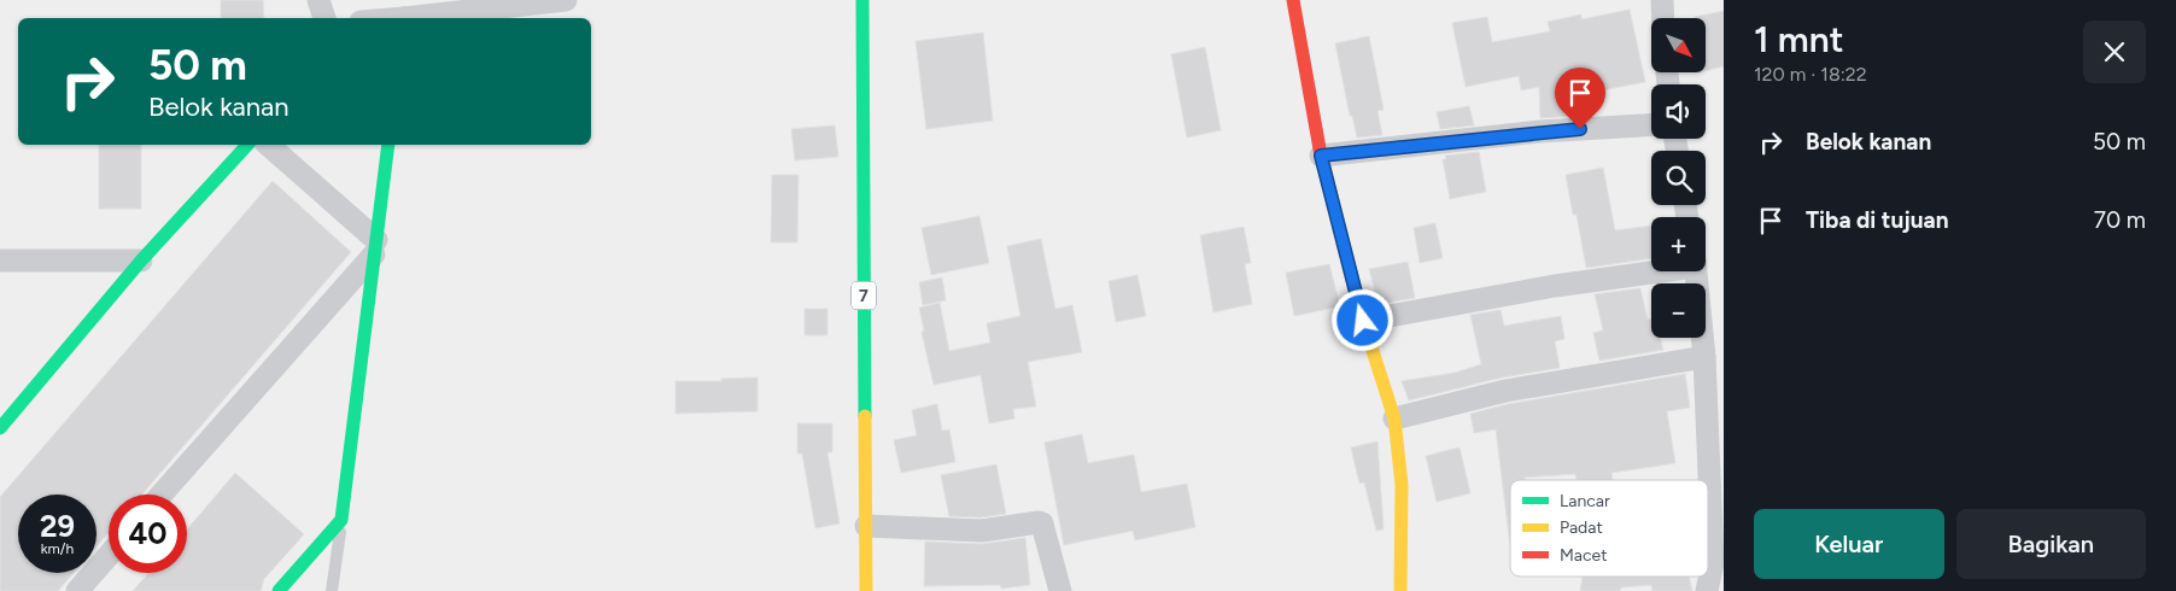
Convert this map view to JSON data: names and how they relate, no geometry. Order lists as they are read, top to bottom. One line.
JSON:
{"streets":{"main road":["7"]},"legend":["Lancar","Padat","Macet"],"north":"bottom right","page":{"heading":["1 mnt","120 m · 18:22"],"map_buttons":["+","−"],"turn":["50 m","Belok kanan"],"list":[{"name":"Belok kanan","value":"50 m"},{"name":"Tiba di tujuan","value":"70 m"}],"speed":"29 km/h","limit":"40","buttons":["Keluar","Bagikan"]}}
